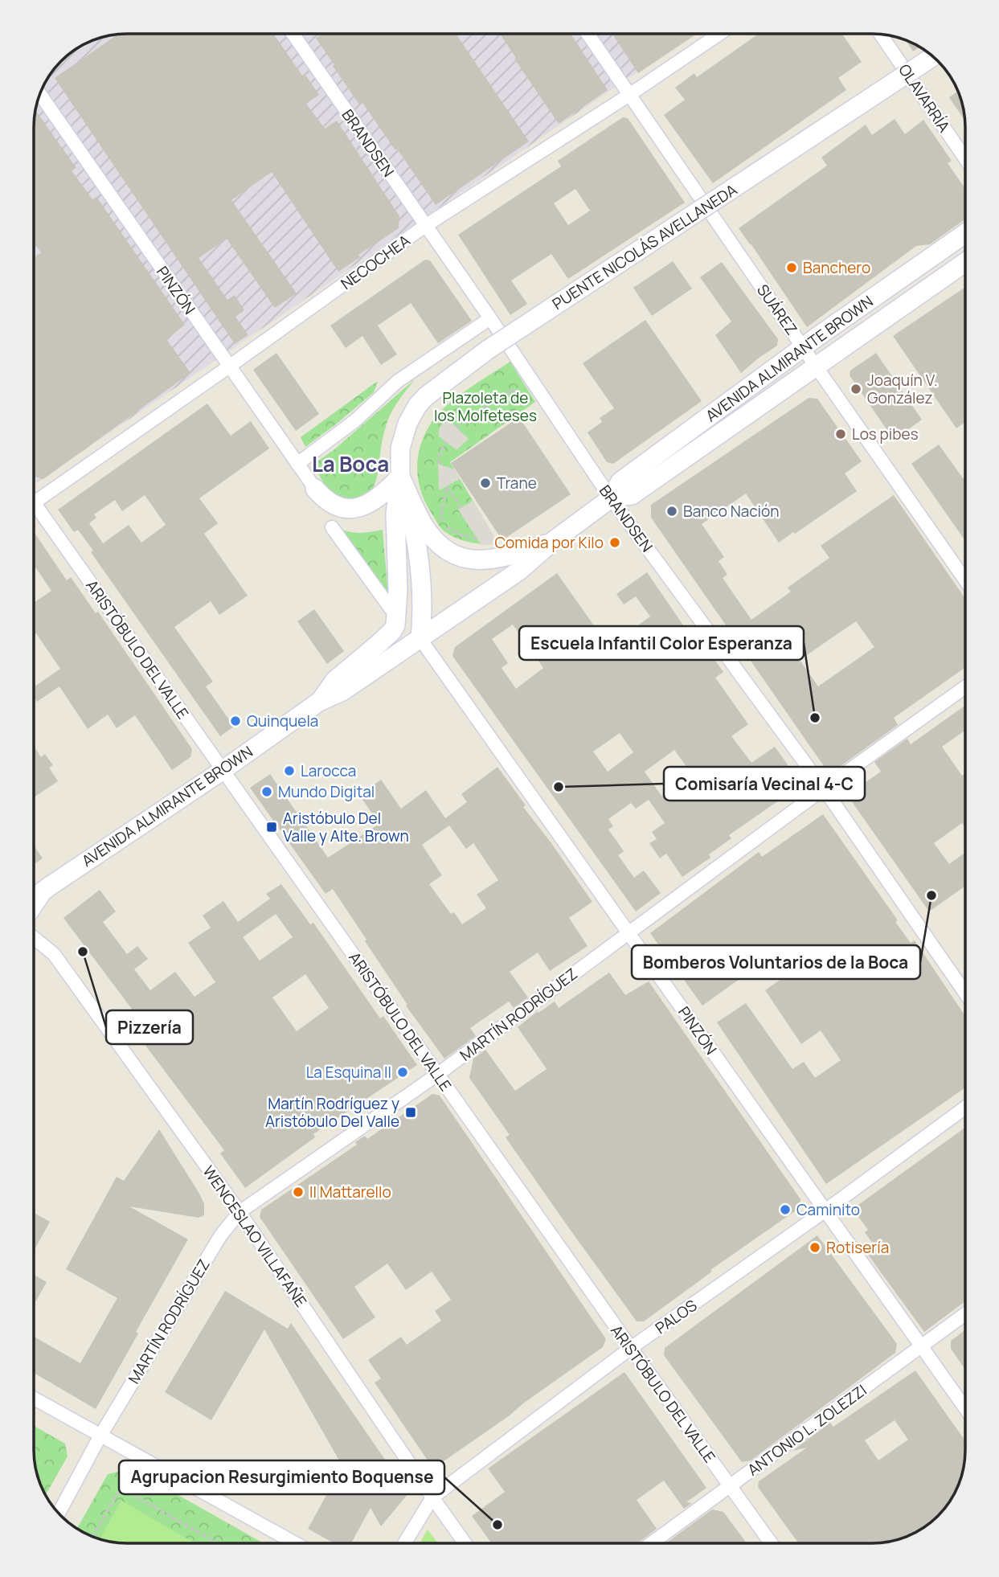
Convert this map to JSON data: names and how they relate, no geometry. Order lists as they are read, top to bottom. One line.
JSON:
{"streets":{"main road":["PUENTE NICOLÁS AVELLANEDA","AVENIDA ALMIRANTE BROWN"],"street":["OLAVARRÍA","BRANDSEN","NECOCHEA","PINZÓN","SUÁREZ","ARISTÓBULO DEL VALLE","MARTÍN RODRÍGUEZ","WENCESLAO VILLAFAÑE","PALOS","ANTONIO L. ZOLEZZI"]},"crossings":[["BRANDSEN","NECOCHEA"],["BRANDSEN","AVENIDA ALMIRANTE BROWN"],["BRANDSEN","MARTÍN RODRÍGUEZ"],["PUENTE NICOLÁS AVELLANEDA","PINZÓN"],["PUENTE NICOLÁS AVELLANEDA","AVENIDA ALMIRANTE BROWN"],["NECOCHEA","PINZÓN"],["NECOCHEA","SUÁREZ"],["PINZÓN","AVENIDA ALMIRANTE BROWN"],["PINZÓN","MARTÍN RODRÍGUEZ"],["PINZÓN","PALOS"],["PINZÓN","ANTONIO L. ZOLEZZI"],["SUÁREZ","AVENIDA ALMIRANTE BROWN"],["AVENIDA ALMIRANTE BROWN","ARISTÓBULO DEL VALLE"],["ARISTÓBULO DEL VALLE","MARTÍN RODRÍGUEZ"],["ARISTÓBULO DEL VALLE","PALOS"],["ARISTÓBULO DEL VALLE","ANTONIO L. ZOLEZZI"],["MARTÍN RODRÍGUEZ","WENCESLAO VILLAFAÑE"],["WENCESLAO VILLAFAÑE","PALOS"]],"districts":["La Boca"],"parks":["Plazoleta de los Molfeteses"],"places":{"other":["Banchero","Joaquín V. González","Los pibes","Trane","Banco Nación","Comida por Kilo","Escuela Infantil Color Esperanza","Quinquela","Larocca","Comisaría Vecinal 4-C","Mundo Digital","Bomberos Voluntarios de la Boca","Pizzería","La Esquina II","Il Mattarello","Caminito","Rotisería","Agrupacion Resurgimiento Boquense"],"transit":["Aristóbulo Del Valle y Alte. Brown","Martín Rodríguez y Aristóbulo Del Valle"]}}
